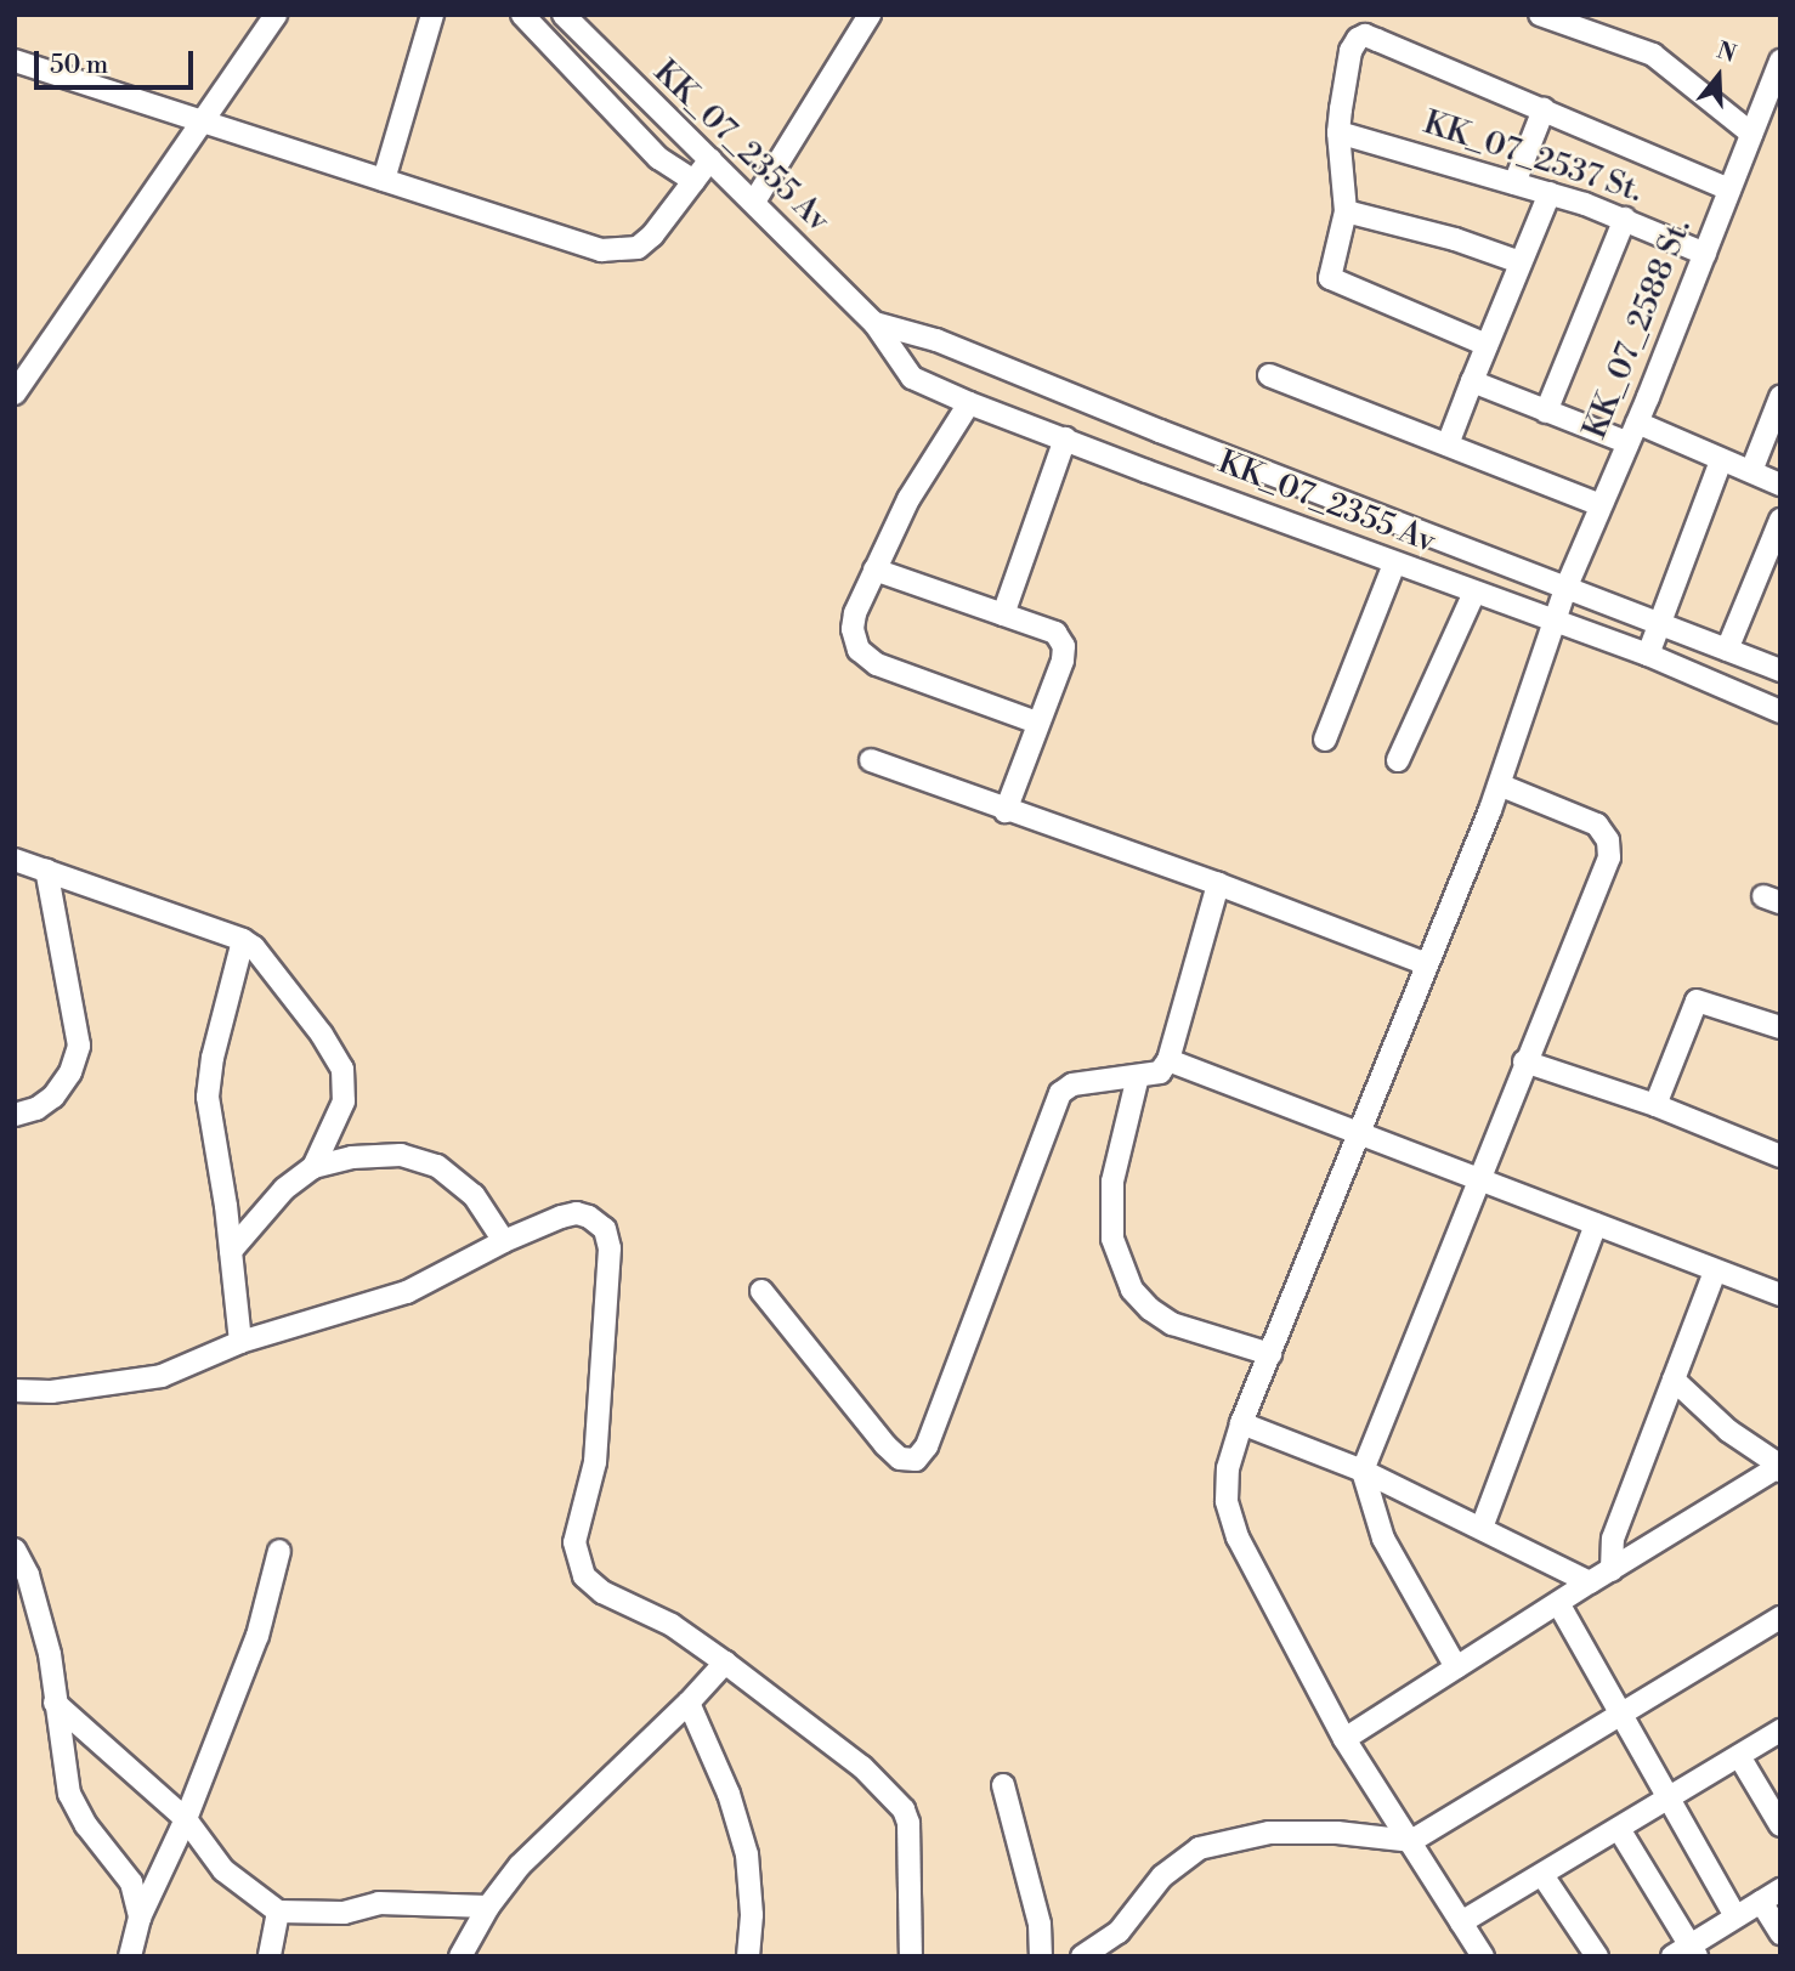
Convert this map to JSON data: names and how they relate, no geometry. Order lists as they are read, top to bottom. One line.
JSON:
{"streets":{"street":["KK_07_2355 Av","KK_07_2537 St.","KK_07_2588 St."]},"crossings":[["KK_07_2355 Av","KK_07_2588 St."],["KK_07_2537 St.","KK_07_2588 St."]],"scale_bar":"50 m","north":"top"}
